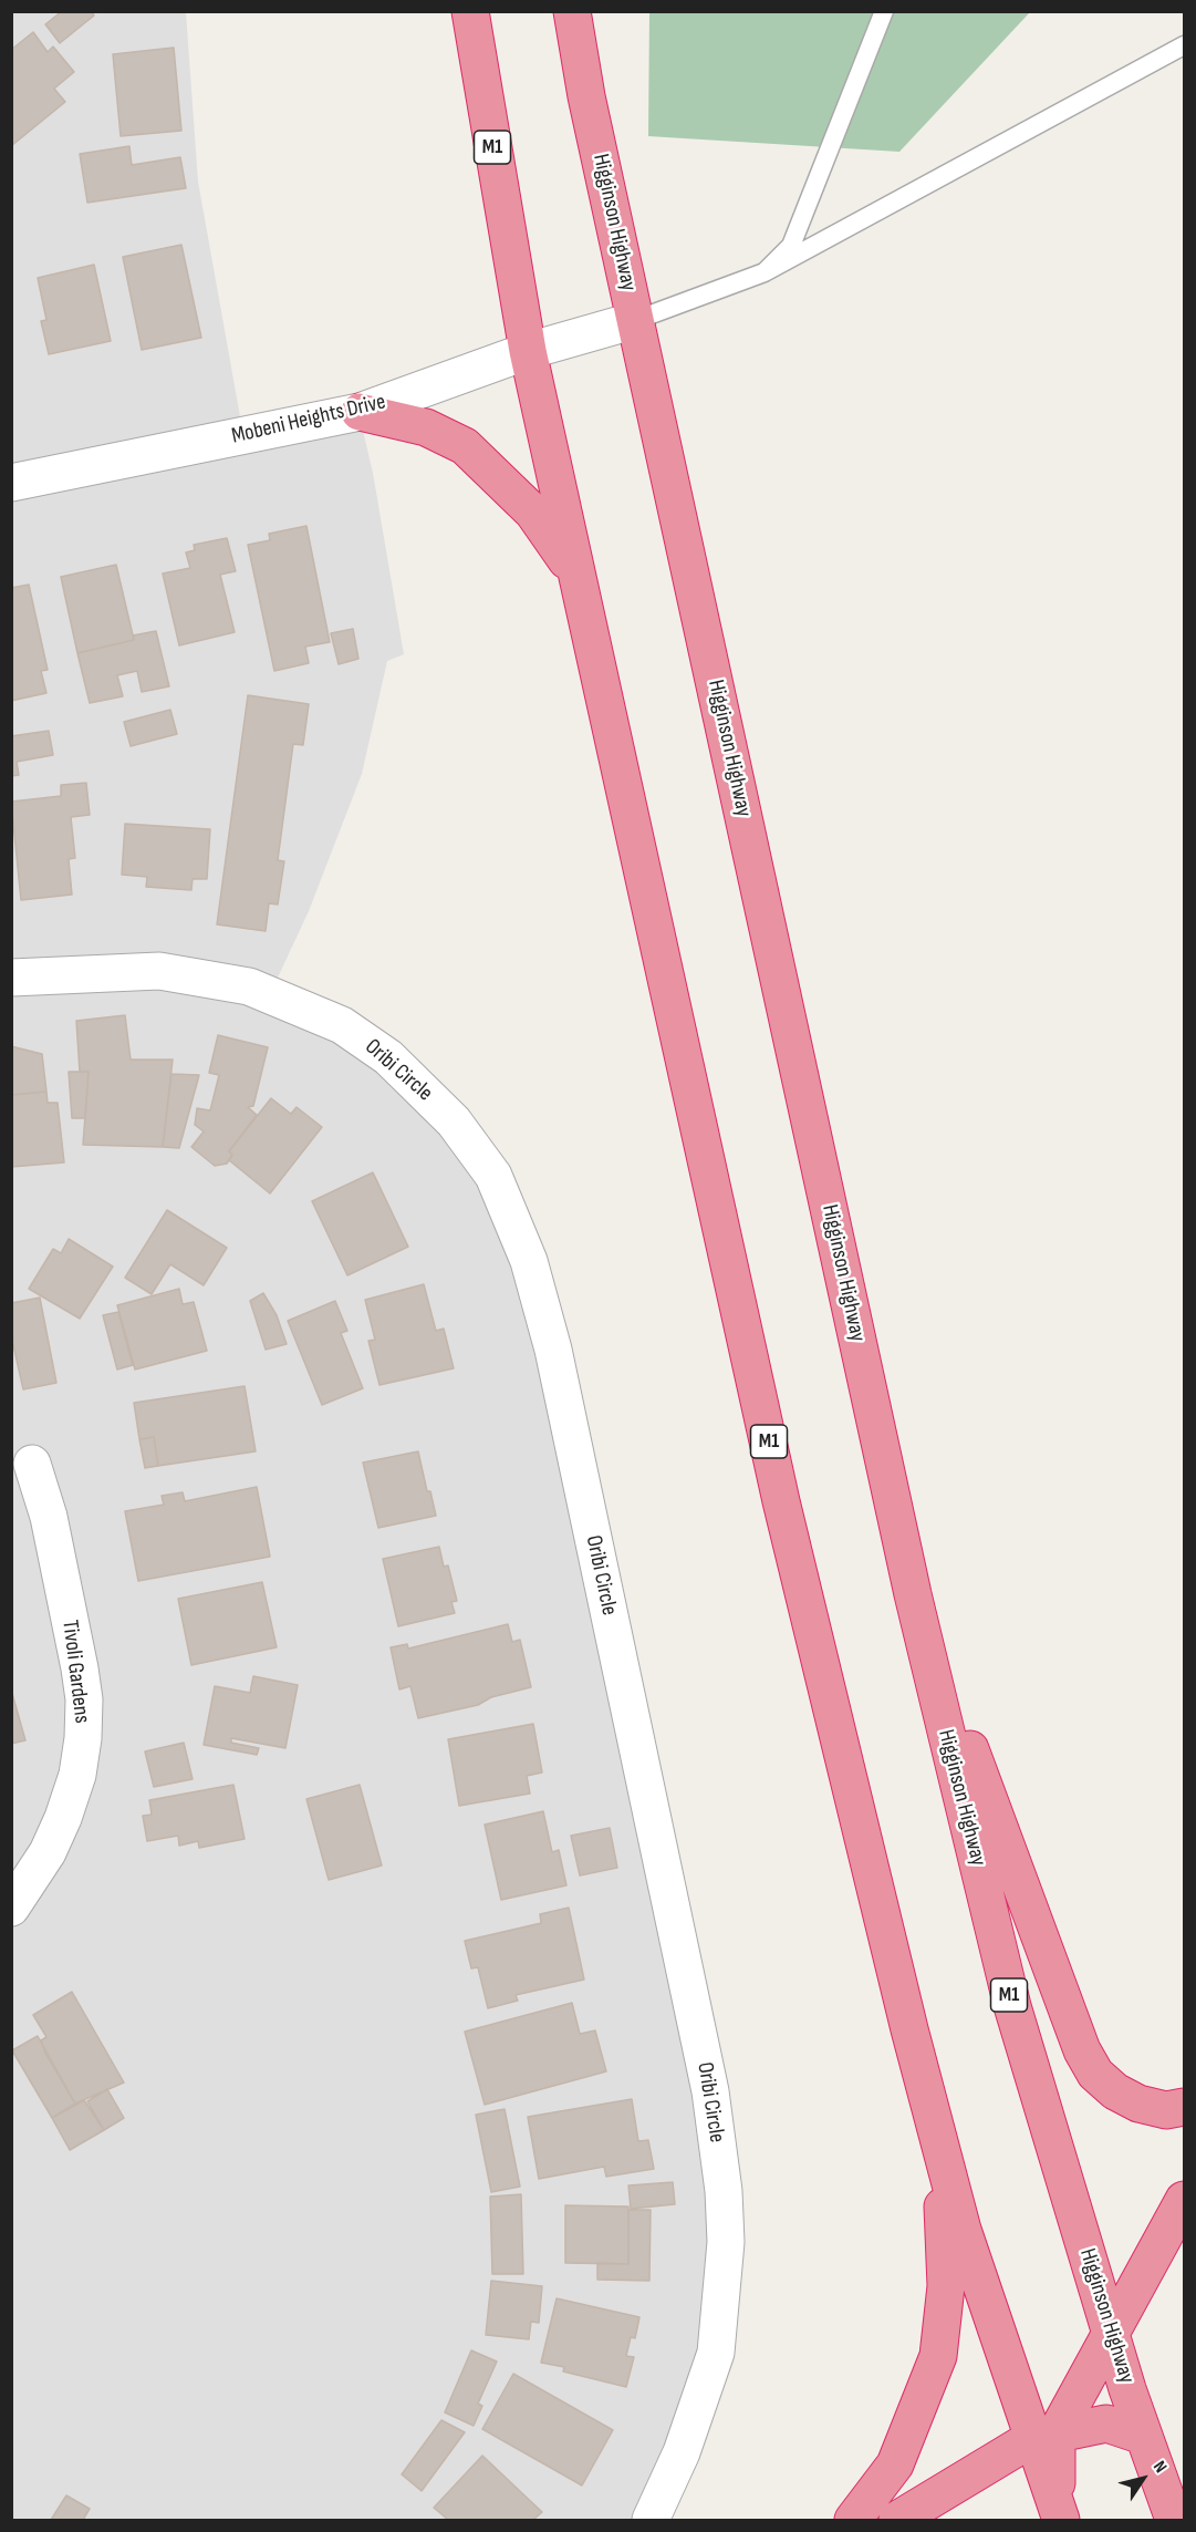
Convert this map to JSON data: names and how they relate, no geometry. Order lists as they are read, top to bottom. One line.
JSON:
{"streets":{"highway":["M1","Higginson Highway"],"street":["Mobeni Heights Drive","Oribi Circle","Tivoli Gardens"]},"crossings":[["M1","Mobeni Heights Drive"],["Higginson Highway","Mobeni Heights Drive"]],"north":"top right"}
